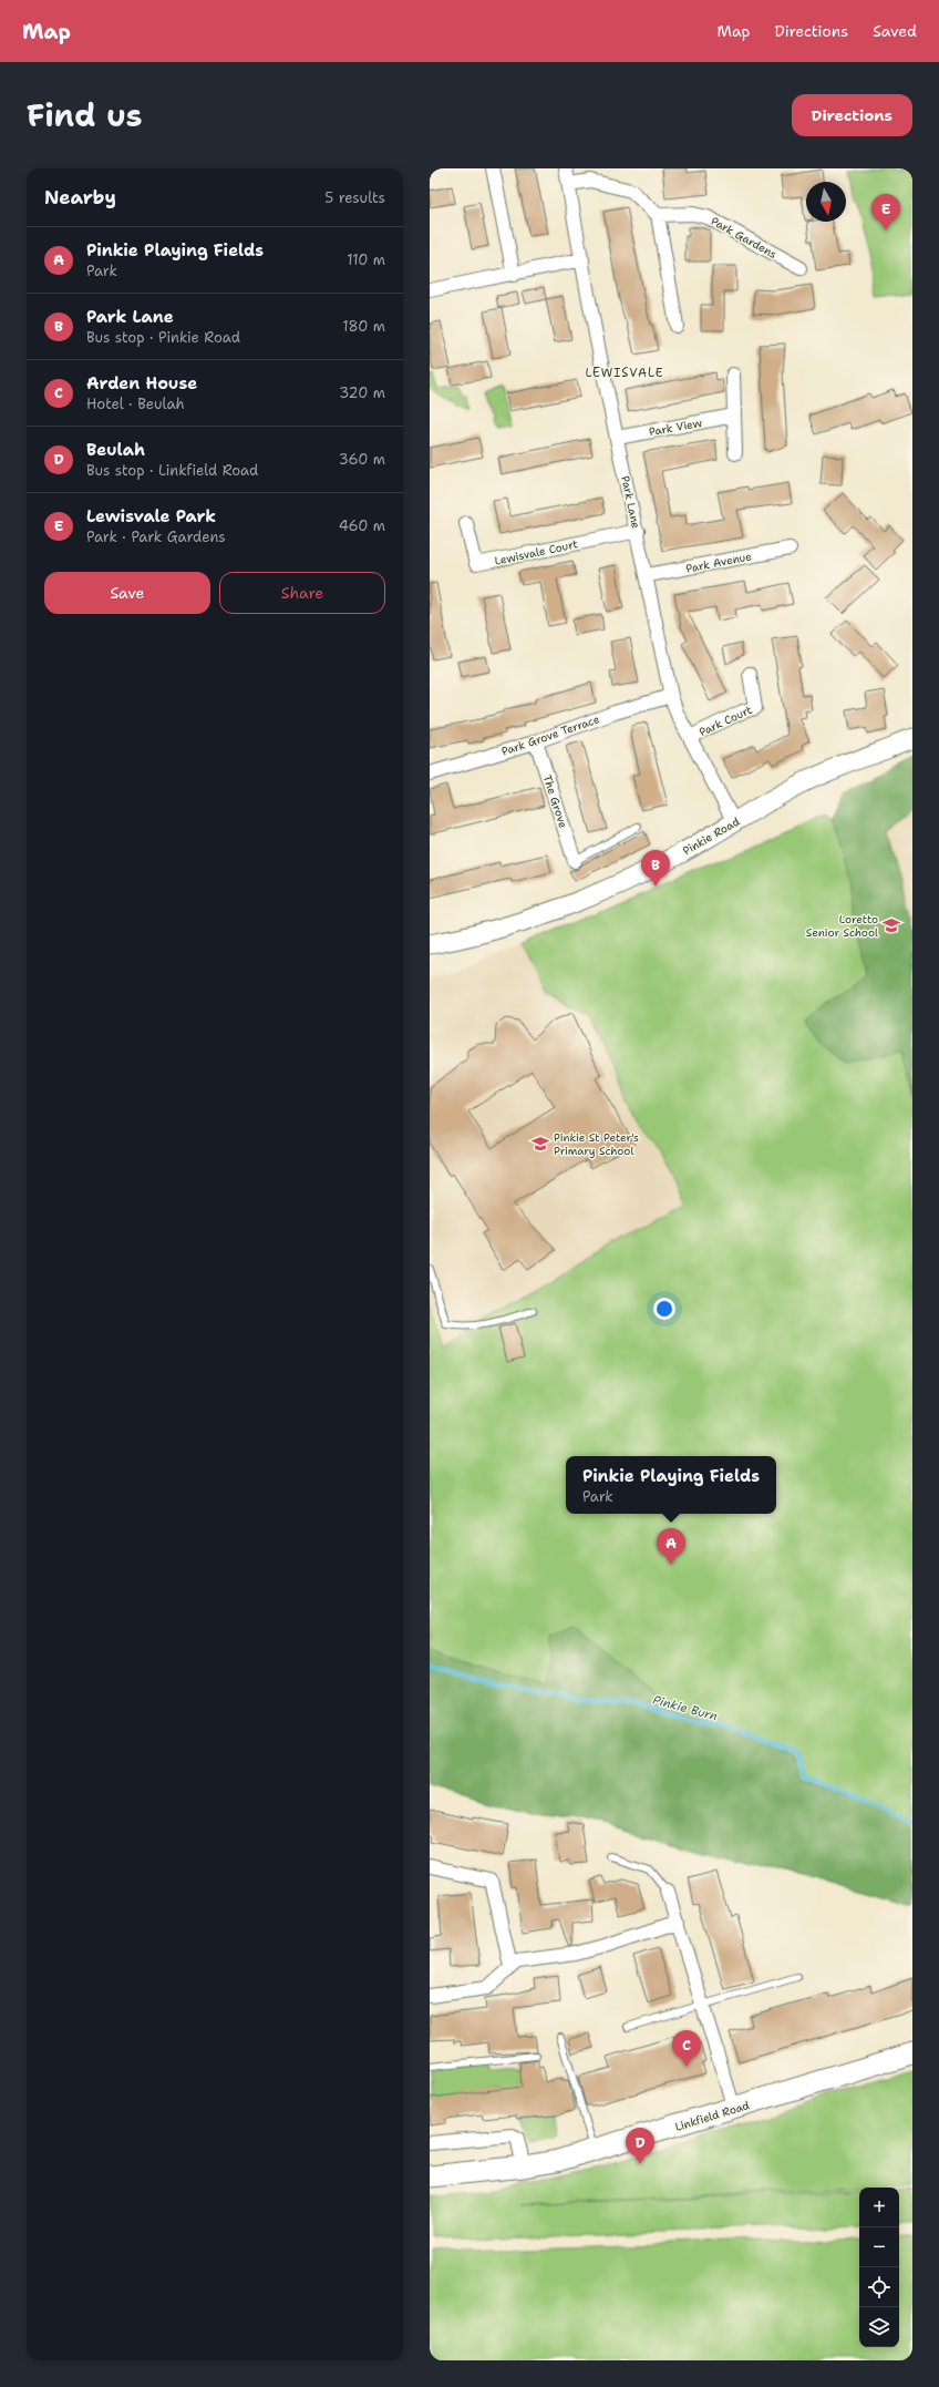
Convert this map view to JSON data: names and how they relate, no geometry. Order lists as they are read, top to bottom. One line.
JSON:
{"streets":{"main road":["Pinkie Road","Linkfield Road"],"street":["Park Gardens","Park View","Park Lane","Lewisvale Court","Park Avenue","Park Court","Park Grove Terrace","The Grove"]},"crossings":[["Park View","Park Lane"],["Park Lane","Lewisvale Court"],["Park Lane","Park Avenue"],["Park Lane","Park Court"],["Park Lane","Park Grove Terrace"],["Park Lane","Pinkie Road"],["Park Grove Terrace","The Grove"]],"districts":["LEWISVALE"],"water":["Pinkie Burn"],"places":{"school or university":["Loretto Senior School","Pinkie St Peter's Primary School"]},"north":"bottom","page":{"header":"Map","nav":["Map","Directions","Saved"],"title":"Find us","buttons":["Directions",["Save","Share"]],"heading":["Nearby","5 results"],"pins":["E","B","A","C","D"],"list":[{"mark":"A","name":"Pinkie Playing Fields","note":"Park","value":"110 m"},{"mark":"B","name":"Park Lane","note":"Bus stop · Pinkie Road","value":"180 m"},{"mark":"C","name":"Arden House","note":"Hotel · Beulah","value":"320 m"},{"mark":"D","name":"Beulah","note":"Bus stop · Linkfield Road","value":"360 m"},{"mark":"E","name":"Lewisvale Park","note":"Park · Park Gardens","value":"460 m"}],"popup":["Pinkie Playing Fields","Park"],"map_buttons":["+","−"]}}
